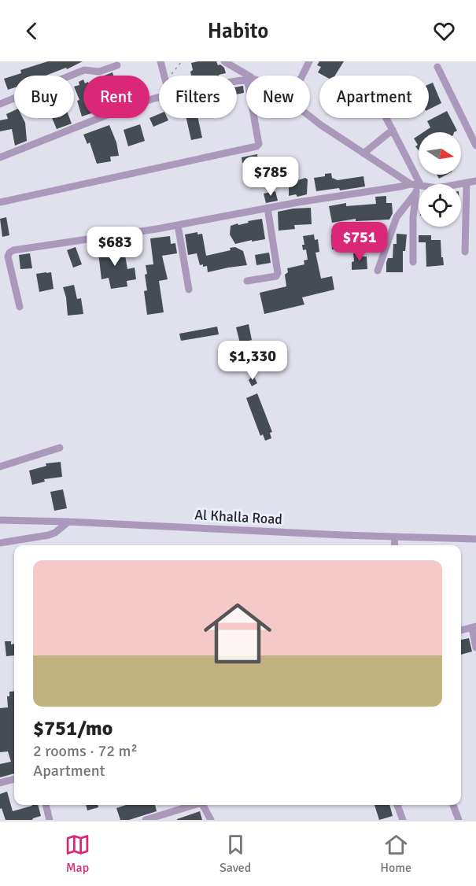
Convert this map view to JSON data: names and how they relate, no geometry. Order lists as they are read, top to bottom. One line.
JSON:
{"streets":{"street":["Al Khalla Road"]},"north":"right","page":{"header":"Habito","chip":["Buy","Rent","Filters","New","Apartment"],"price":["$785","$751","$683","$1,330"],"list":[{"name":"$751/mo","note":"2 rooms · 72 m² · Apartment"}],"tabs":["Map","Saved","Home"]}}
